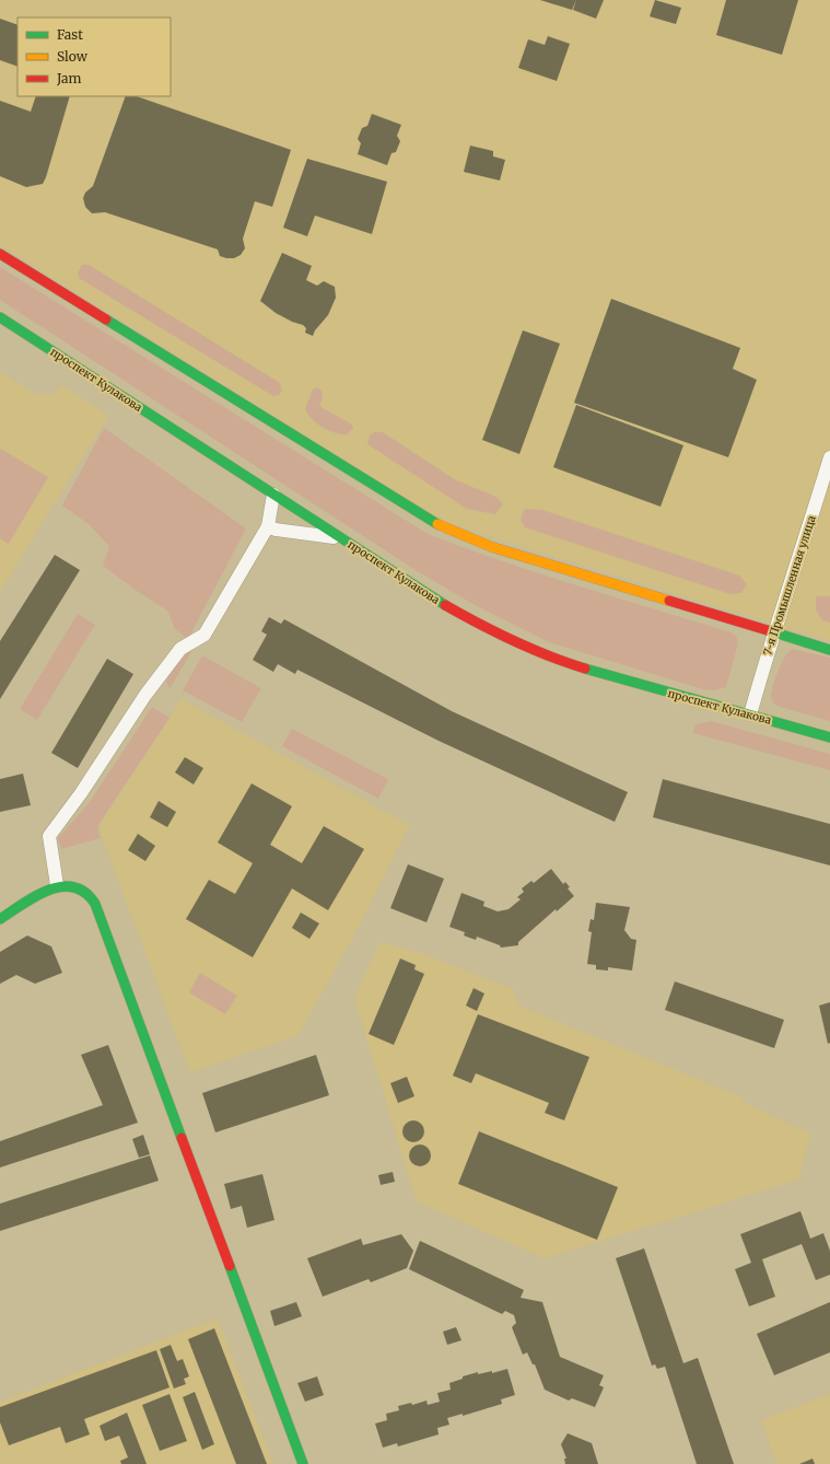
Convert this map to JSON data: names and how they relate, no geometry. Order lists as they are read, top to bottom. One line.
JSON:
{"streets":{"main road":["проспект Кулакова"],"street":["7-я Промышленная улица"]},"crossings":[["проспект Кулакова","7-я Промышленная улица"]],"legend":["Fast","Slow","Jam"]}
